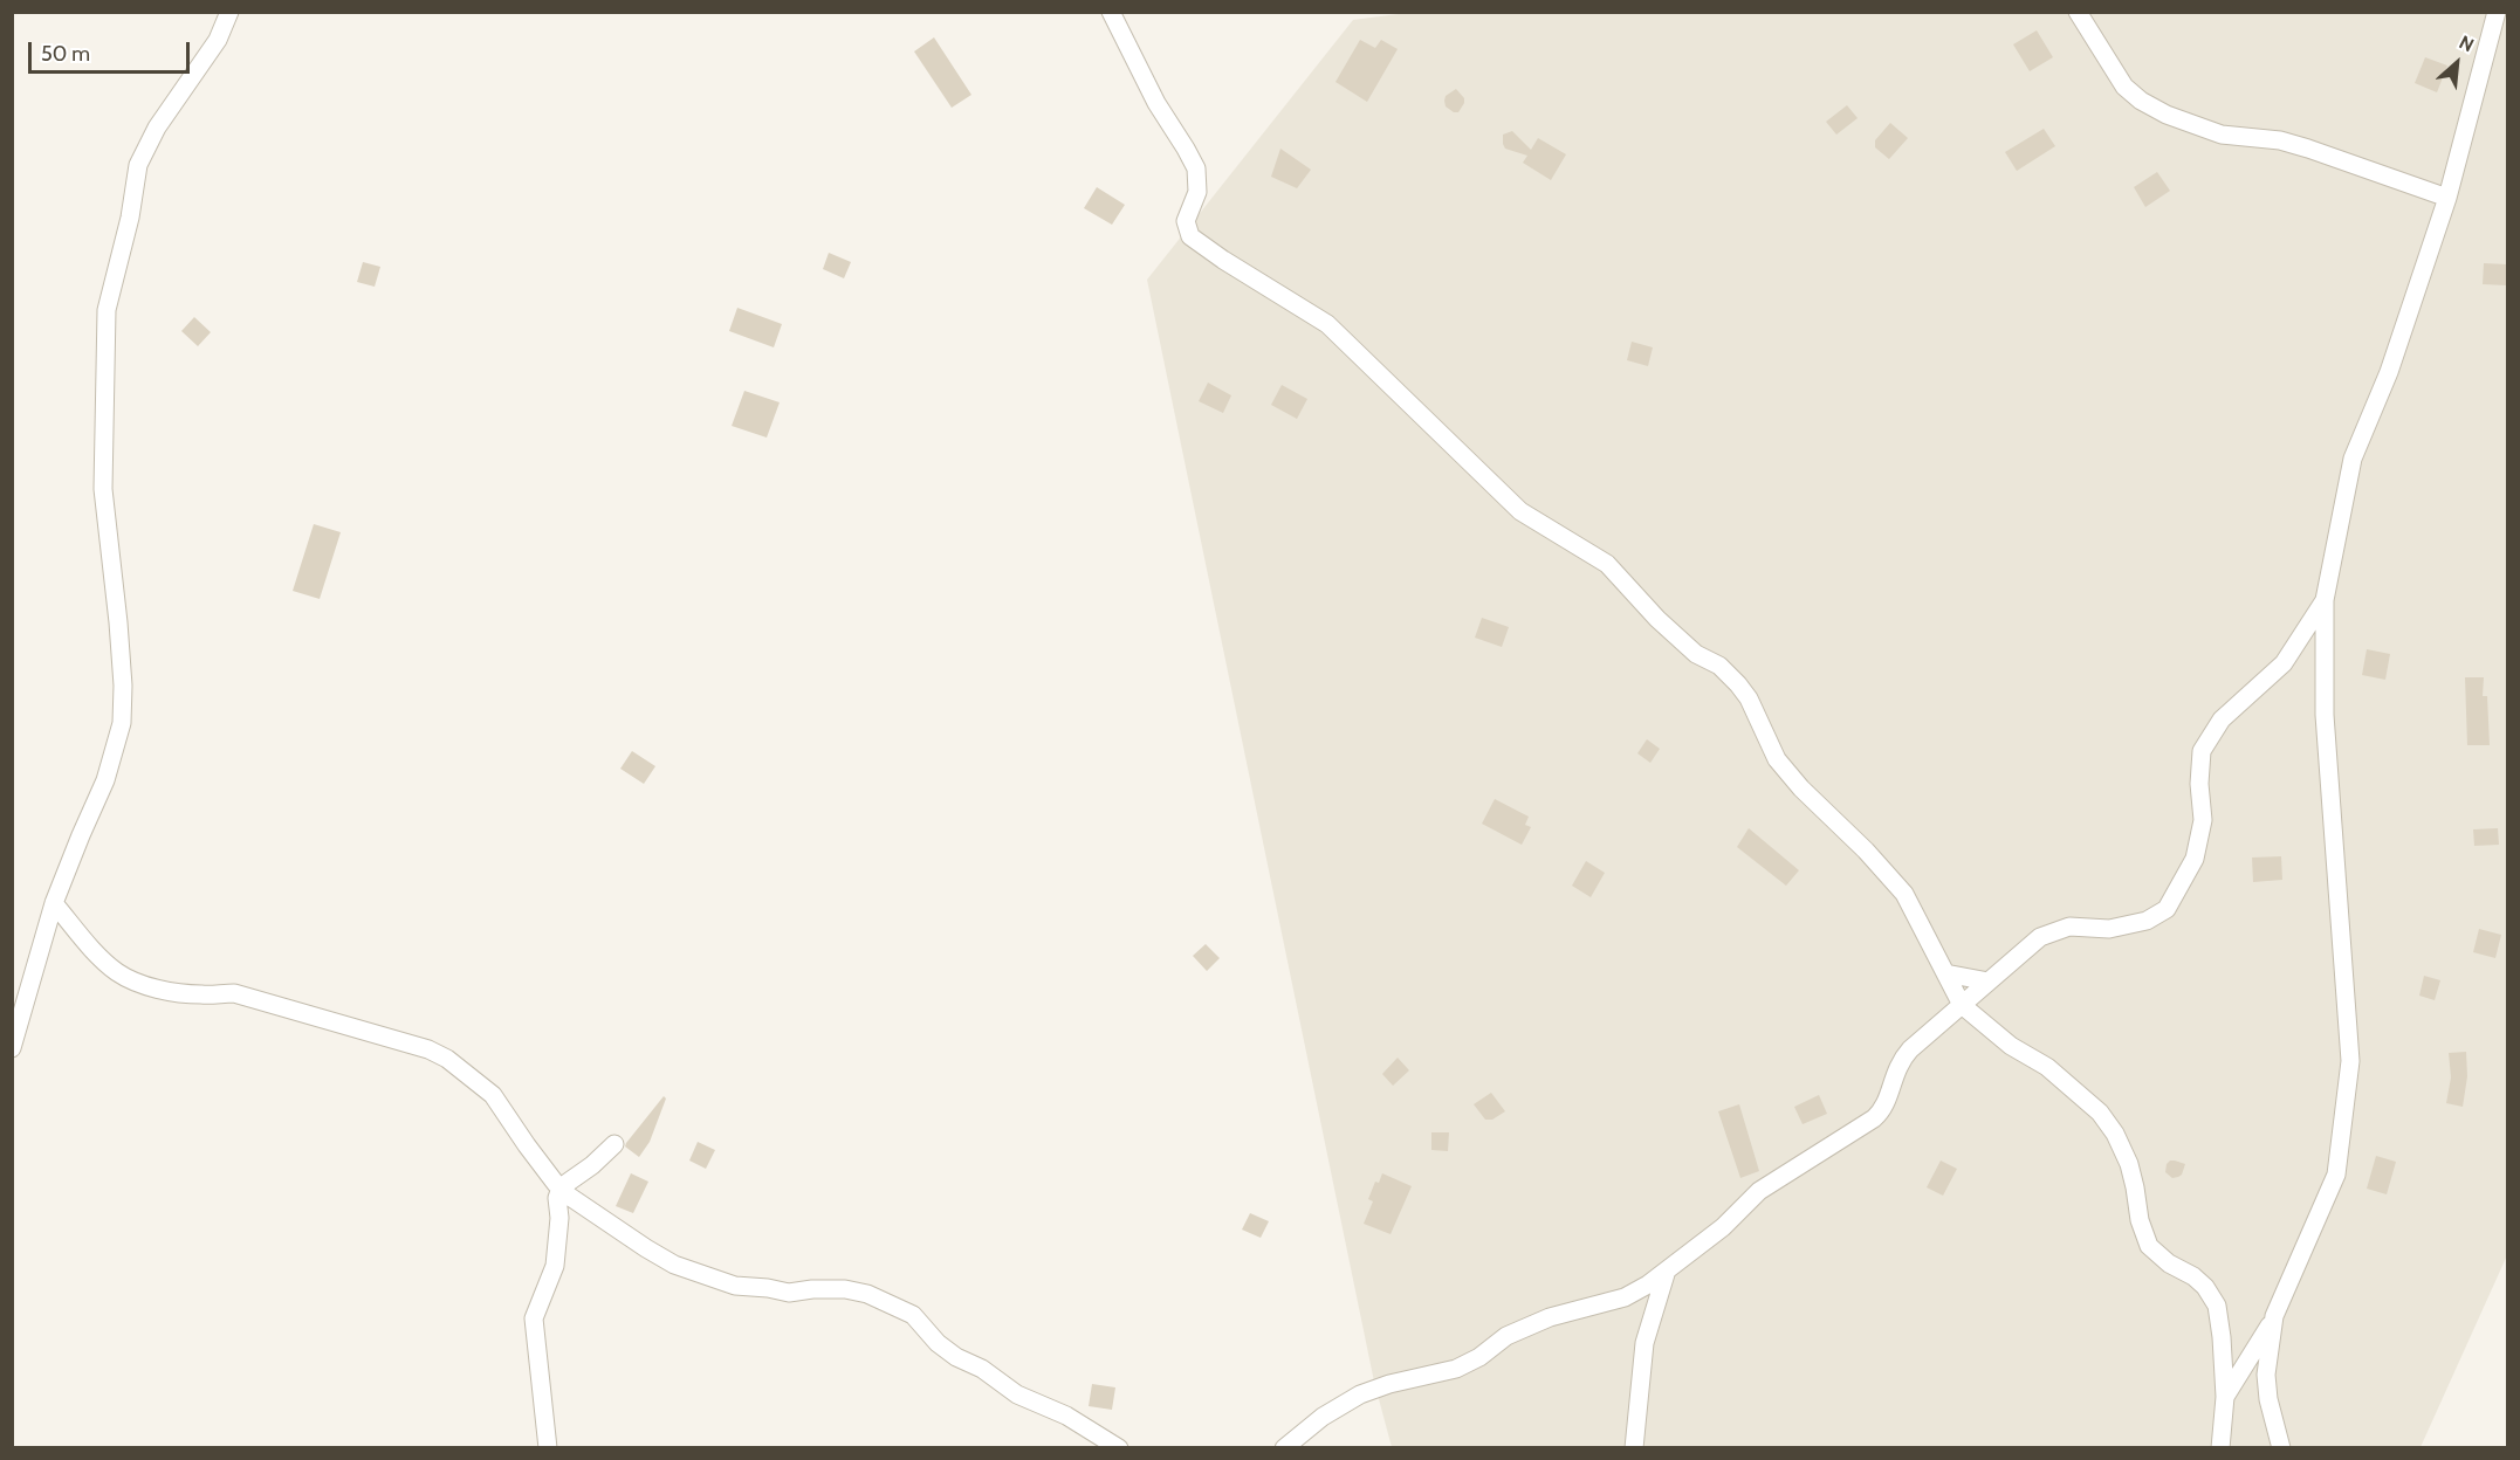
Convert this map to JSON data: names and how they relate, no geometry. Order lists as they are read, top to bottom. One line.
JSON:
{"scale_bar":"50 m","north":"top right"}
